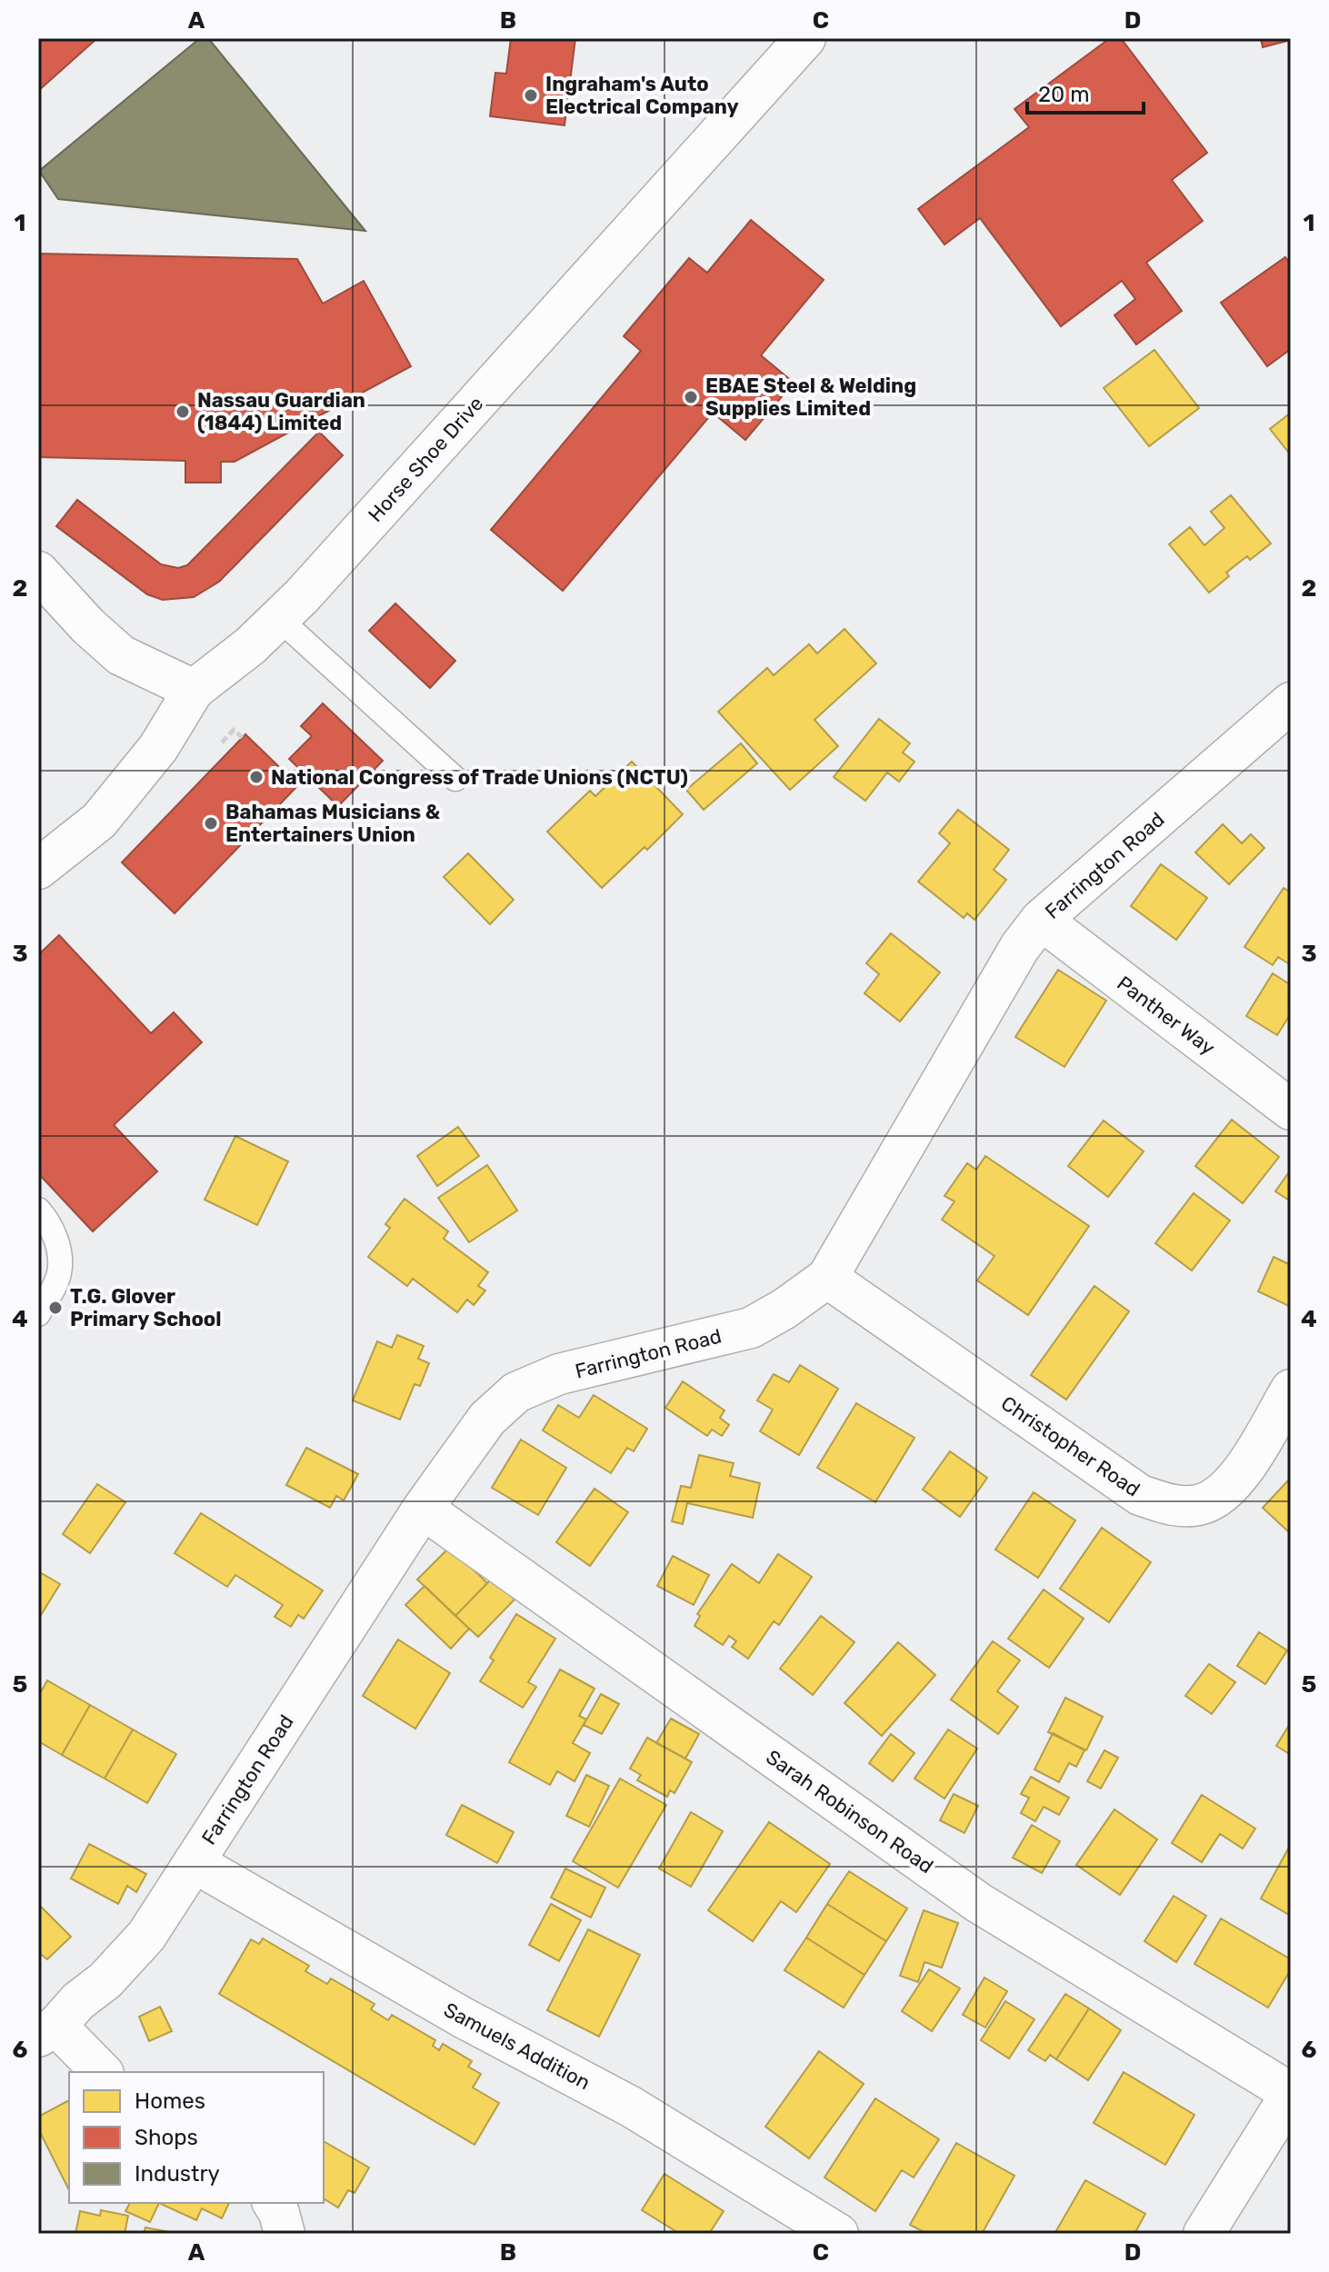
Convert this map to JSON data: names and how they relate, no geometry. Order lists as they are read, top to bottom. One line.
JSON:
{"streets":{"street":["Horse Shoe Drive","Farrington Road","Panther Way","Christopher Road","Sarah Robinson Road","Samuels Addition"]},"crossings":[["Farrington Road","Panther Way"],["Farrington Road","Christopher Road"],["Farrington Road","Sarah Robinson Road"],["Farrington Road","Samuels Addition"]],"places":["Ingraham's Auto Electrical Company","EBAE Steel & Welding Supplies Limited","Nassau Guardian (1844) Limited","National Congress of Trade Unions (NCTU)","Bahamas Musicians & Entertainers Union","T.G. Glover Primary School"],"legend":["Homes","Shops","Industry"],"scale_bar":"20 m","grid":{"columns":["A","B","C","D"],"rows":["1","2","3","4","5","6"]}}
